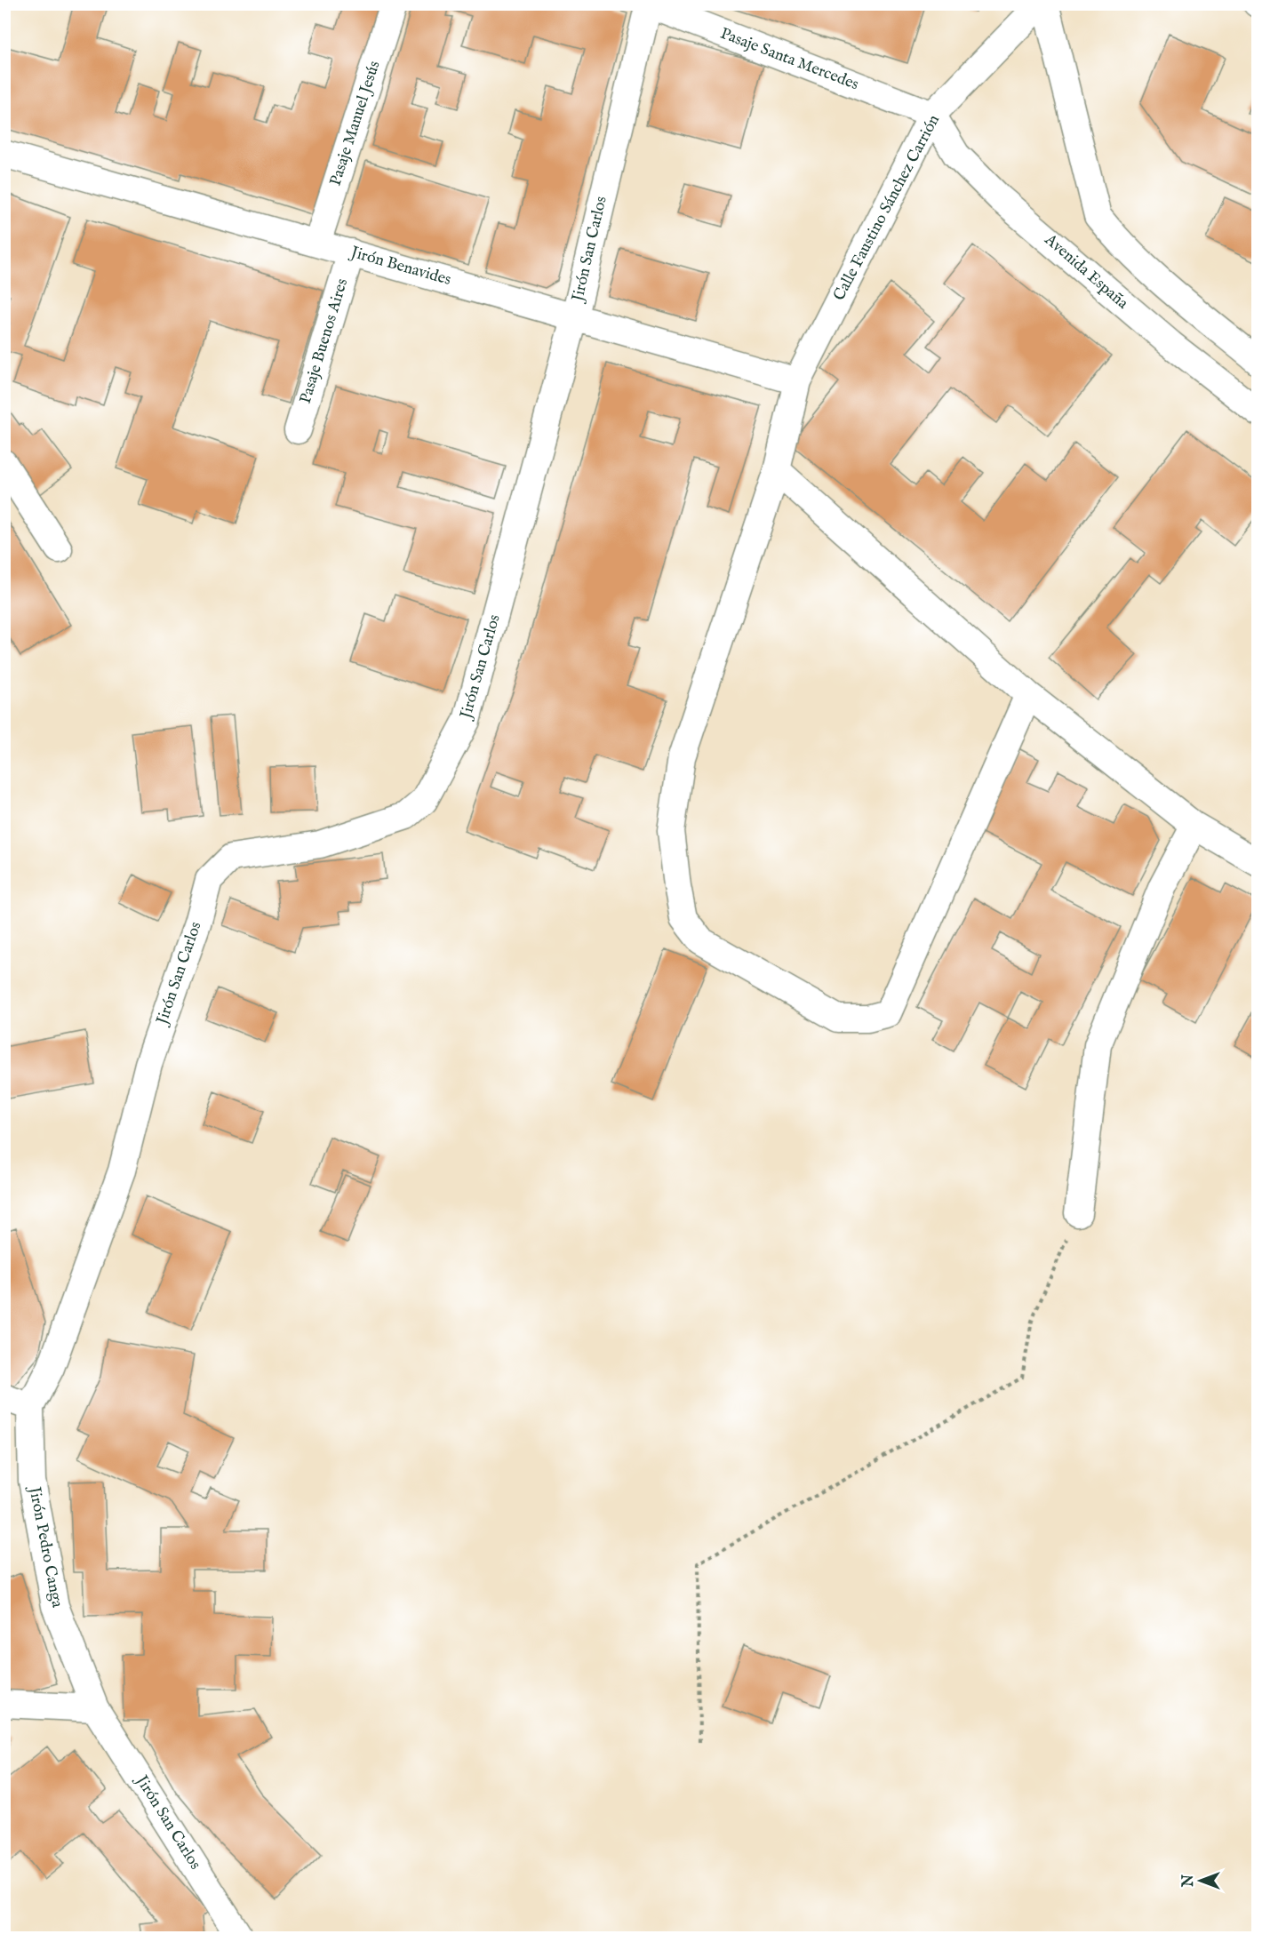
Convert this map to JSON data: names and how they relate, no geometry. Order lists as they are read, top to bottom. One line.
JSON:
{"streets":{"street":["Pasaje Santa Mercedes","Pasaje Manuel Jesús","Calle Faustino Sánchez Carrión","Jirón San Carlos","Jirón Benavides","Avenida España","Pasaje Buenos Aires","Jirón Pedro Canga"]},"crossings":[["Pasaje Santa Mercedes","Calle Faustino Sánchez Carrión"],["Pasaje Santa Mercedes","Jirón San Carlos"],["Pasaje Santa Mercedes","Avenida España"],["Pasaje Manuel Jesús","Jirón Benavides"],["Calle Faustino Sánchez Carrión","Jirón Benavides"],["Calle Faustino Sánchez Carrión","Avenida España"],["Jirón San Carlos","Jirón Benavides"],["Jirón San Carlos","Jirón Pedro Canga"],["Jirón Benavides","Pasaje Buenos Aires"]],"north":"left"}
